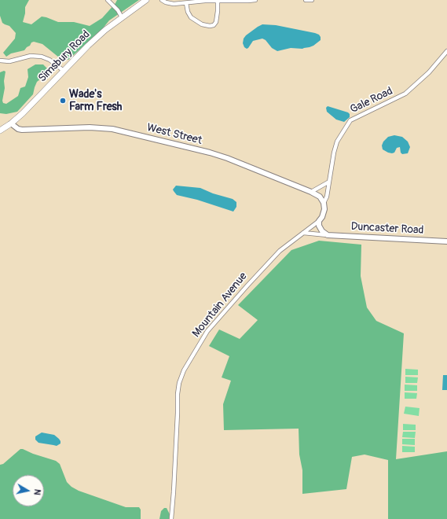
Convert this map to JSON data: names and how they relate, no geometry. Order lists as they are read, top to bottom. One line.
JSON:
{"streets":{"main road":["Simsbury Road"],"street":["Gale Road","West Street","Duncaster Road","Mountain Avenue"]},"crossings":[["Simsbury Road","West Street"],["Gale Road","West Street"],["Duncaster Road","Mountain Avenue"]],"places":["Wade's Farm Fresh"],"north":"right"}
